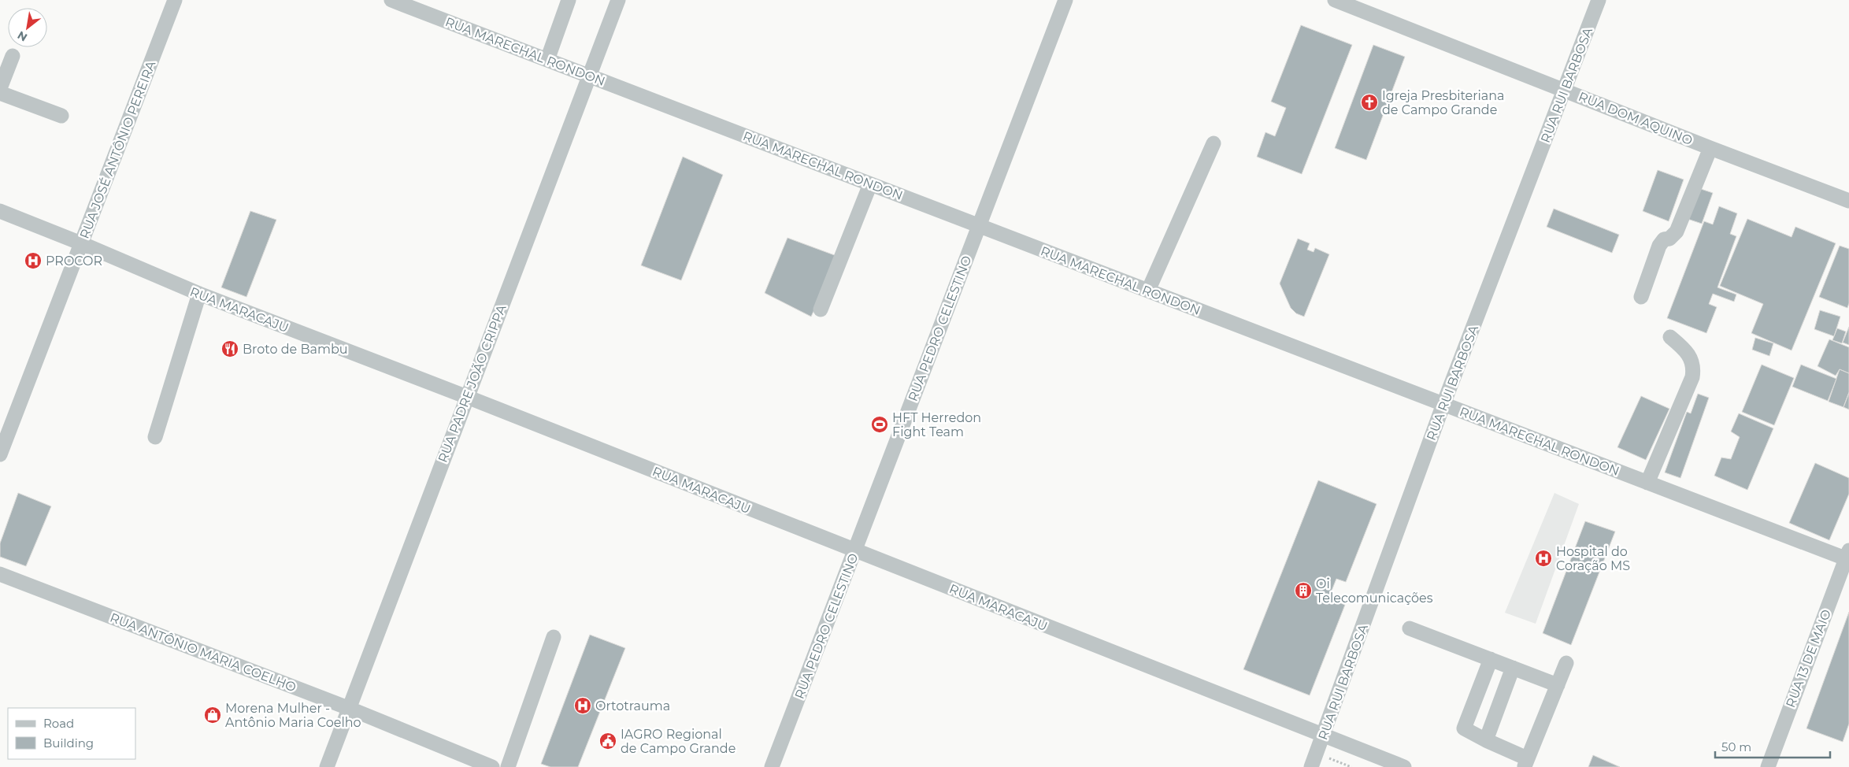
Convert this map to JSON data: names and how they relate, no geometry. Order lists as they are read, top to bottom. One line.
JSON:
{"streets":{"street":["RUA MARECHAL RONDON","RUA RUI BARBOSA","RUA DOM AQUINO","RUA JOSÉ ANTÔNIO PEREIRA","RUA MARACAJU","RUA PEDRO CELESTINO","RUA PADRE JOÃO CRIPPA","RUA ANTÔNIO MARIA COELHO","RUA 13 DE MAIO"]},"crossings":[["RUA MARECHAL RONDON","RUA RUI BARBOSA"],["RUA MARECHAL RONDON","RUA PEDRO CELESTINO"],["RUA MARECHAL RONDON","RUA PADRE JOÃO CRIPPA"],["RUA MARECHAL RONDON","RUA 13 DE MAIO"],["RUA RUI BARBOSA","RUA DOM AQUINO"],["RUA RUI BARBOSA","RUA MARACAJU"],["RUA JOSÉ ANTÔNIO PEREIRA","RUA MARACAJU"],["RUA MARACAJU","RUA PEDRO CELESTINO"],["RUA MARACAJU","RUA PADRE JOÃO CRIPPA"],["RUA PADRE JOÃO CRIPPA","RUA ANTÔNIO MARIA COELHO"]],"places":{"church":["Igreja Presbiteriana de Campo Grande"],"hospital":["PROCOR","Hospital do Coração MS","Ortotrauma"],"restaurant":["Broto de Bambu"],"sports":["HFT Herredon Fight Team"],"building":["Oi Telecomunicações"],"shop":["Morena Mulher - Antônio Maria Coelho"],"public building":["IAGRO Regional de Campo Grande"]},"legend":["Road","Building"],"scale_bar":"50 m","north":"bottom left"}
